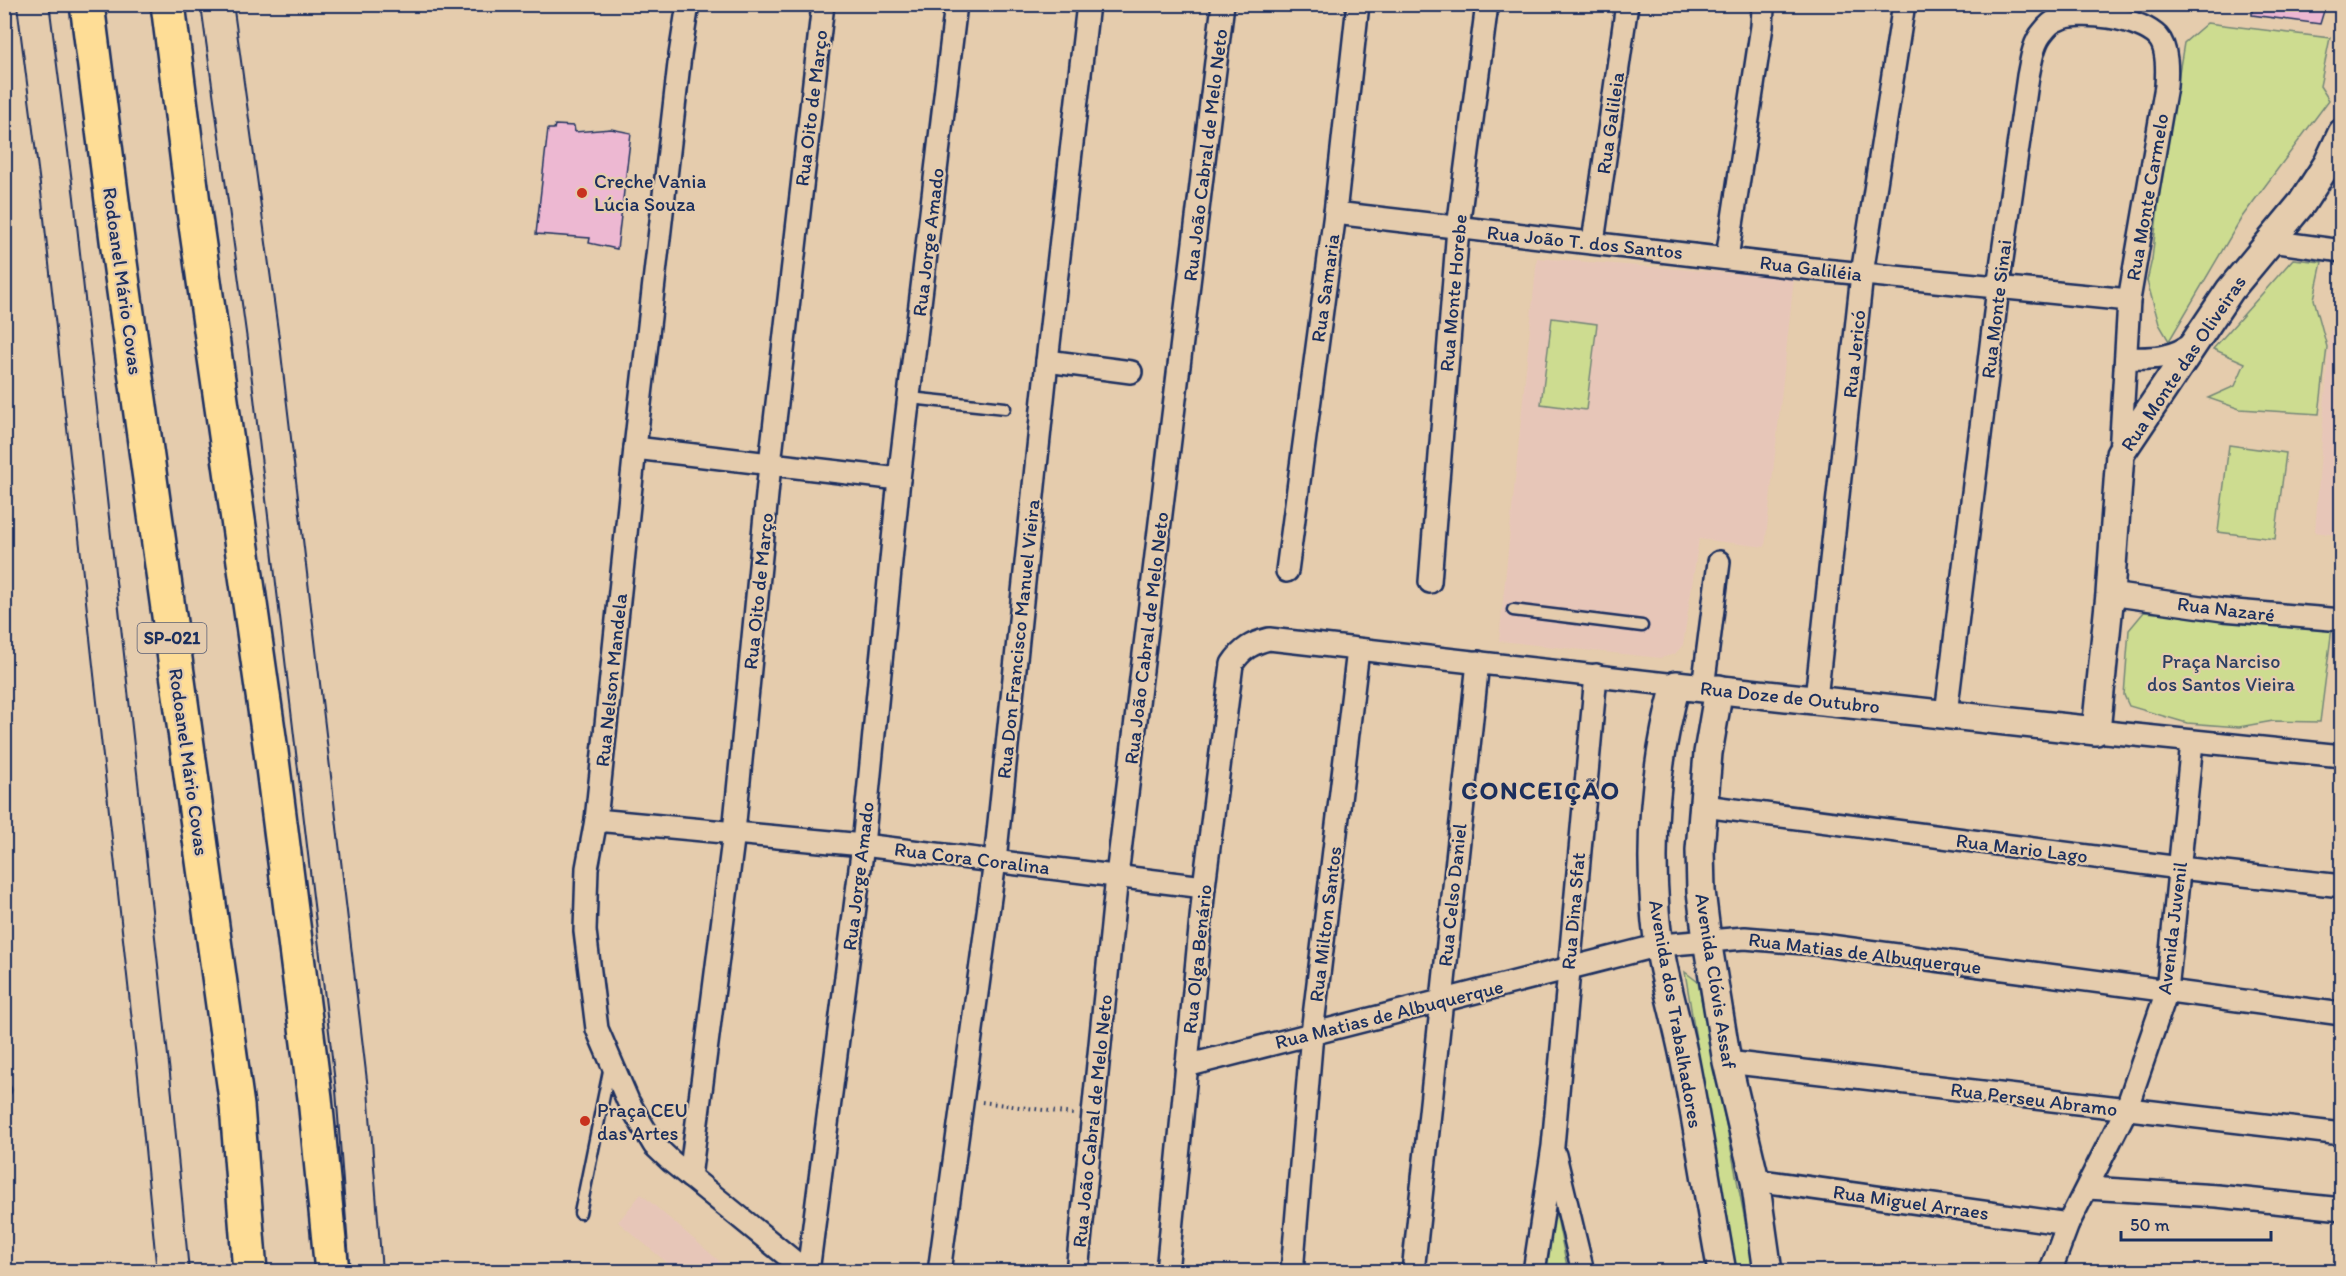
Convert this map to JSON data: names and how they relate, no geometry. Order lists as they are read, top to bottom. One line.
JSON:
{"streets":{"highway":["Rodoanel Mário Covas","SP-021"],"street":["Rua Oito de Março","Rua Galileia","Rua João Cabral de Melo Neto","Rua Monte Carmelo","Rua Jorge Amado","Rua João T. dos Santos","Rua Galiléia","Rua Samaria","Rua Monte Horebe","Rua Monte Sinai","Rua Jericó","Rua Monte das Oliveiras","Rua Nazaré","Rua Don Francisco Manuel Vieira","Rua Nelson Mandela","Rua Doze de Outubro","Rua Mario Lago","Rua Cora Coralina","Rua Celso Daniel","Rua Dina Sfat","Rua Milton Santos","Avenida Juvenil","Rua Matias de Albuquerque","Rua Olga Benário","Avenida Clóvis Assaf","Avenida dos Trabalhadores","Rua Perseu Abramo","Rua Miguel Arraes"]},"crossings":[["Rua Oito de Março","Rua Nelson Mandela"],["Rua Oito de Março","Rua Cora Coralina"],["Rua Galileia","Rua João T. dos Santos"],["Rua João Cabral de Melo Neto","Rua Cora Coralina"],["Rua Monte Carmelo","Rua Galiléia"],["Rua Monte Carmelo","Rua Monte Sinai"],["Rua Monte Carmelo","Rua Monte das Oliveiras"],["Rua Jorge Amado","Rua Nelson Mandela"],["Rua Jorge Amado","Rua Cora Coralina"],["Rua João T. dos Santos","Rua Galiléia"],["Rua João T. dos Santos","Rua Samaria"],["Rua João T. dos Santos","Rua Monte Horebe"],["Rua Galiléia","Rua Monte Sinai"],["Rua Galiléia","Rua Jericó"],["Rua Monte Sinai","Rua Doze de Outubro"],["Rua Jericó","Rua Doze de Outubro"],["Rua Monte das Oliveiras","Rua Nazaré"],["Rua Monte das Oliveiras","Rua Doze de Outubro"],["Rua Don Francisco Manuel Vieira","Rua Cora Coralina"],["Rua Nelson Mandela","Rua Cora Coralina"],["Rua Doze de Outubro","Rua Celso Daniel"],["Rua Doze de Outubro","Rua Dina Sfat"],["Rua Doze de Outubro","Rua Milton Santos"],["Rua Doze de Outubro","Avenida Juvenil"],["Rua Doze de Outubro","Rua Olga Benário"],["Rua Doze de Outubro","Avenida Clóvis Assaf"],["Rua Doze de Outubro","Avenida dos Trabalhadores"],["Rua Mario Lago","Avenida Juvenil"],["Rua Mario Lago","Avenida Clóvis Assaf"],["Rua Cora Coralina","Rua Olga Benário"],["Rua Celso Daniel","Rua Matias de Albuquerque"],["Rua Dina Sfat","Rua Matias de Albuquerque"],["Rua Milton Santos","Rua Matias de Albuquerque"],["Avenida Juvenil","Rua Matias de Albuquerque"],["Avenida Juvenil","Rua Perseu Abramo"],["Avenida Juvenil","Rua Miguel Arraes"],["Rua Matias de Albuquerque","Rua Olga Benário"],["Rua Matias de Albuquerque","Avenida Clóvis Assaf"],["Rua Matias de Albuquerque","Avenida dos Trabalhadores"],["Avenida Clóvis Assaf","Rua Perseu Abramo"],["Avenida Clóvis Assaf","Rua Miguel Arraes"]],"districts":["CONCEIÇÃO"],"parks":["Praça Narciso dos Santos Vieira"],"places":["Creche Vania Lúcia Souza","Praça CEU das Artes"],"scale_bar":"50 m"}
